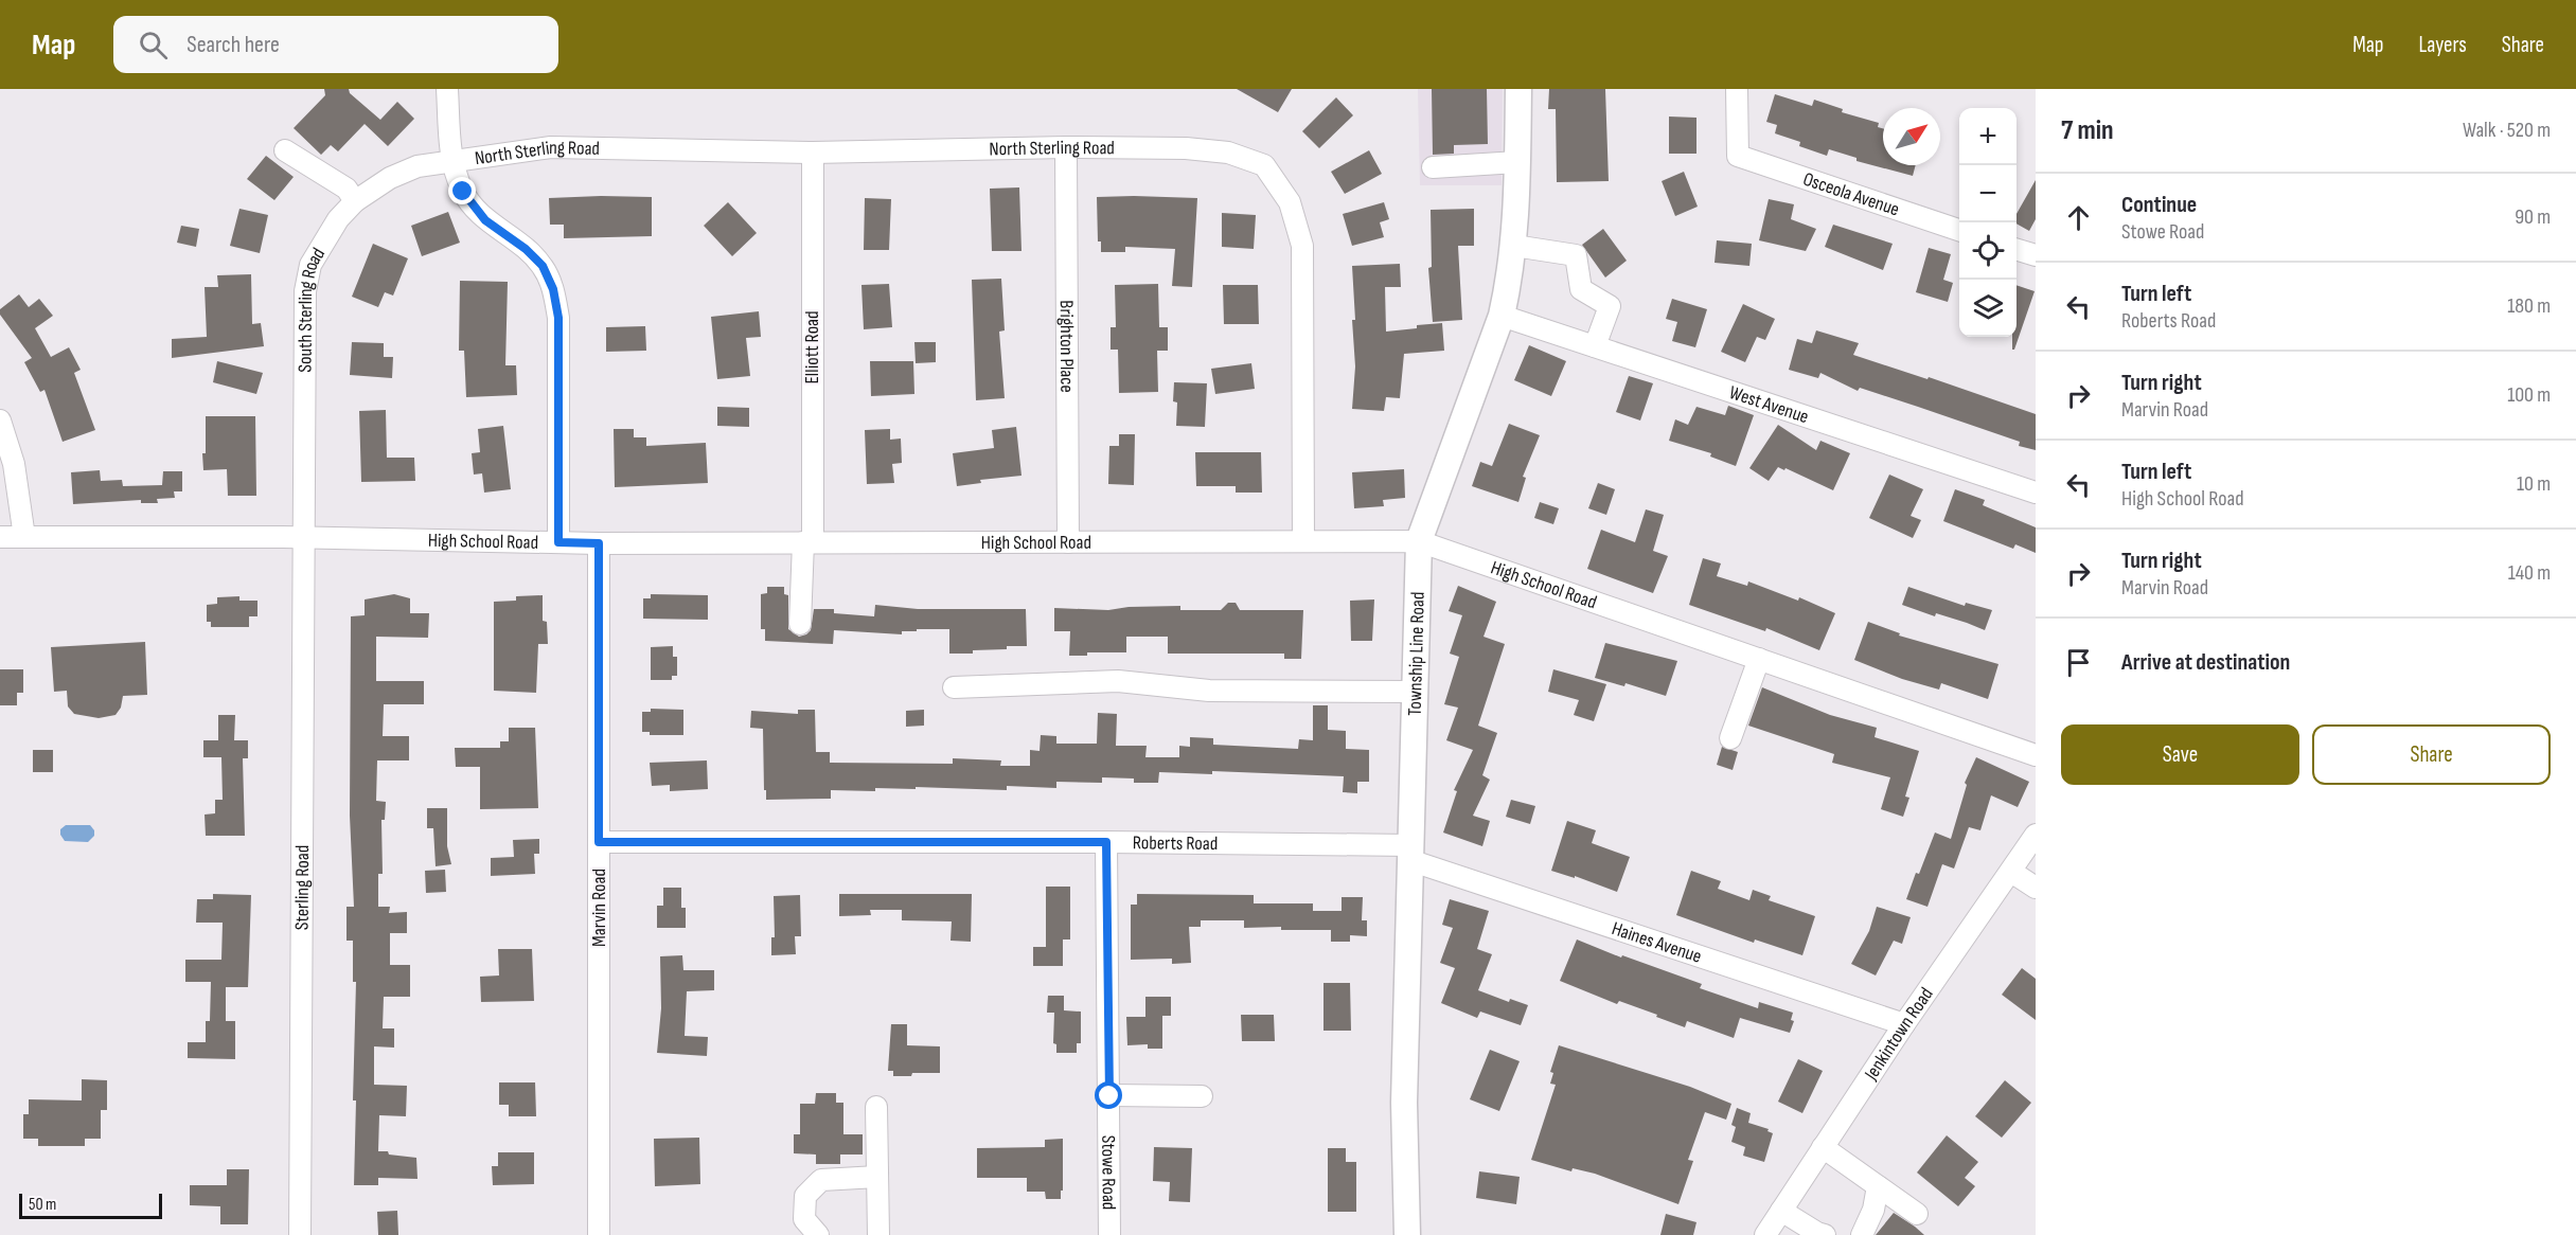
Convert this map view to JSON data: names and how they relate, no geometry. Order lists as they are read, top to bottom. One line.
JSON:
{"streets":{"main road":["Township Line Road"],"street":["North Sterling Road","Osceola Avenue","South Sterling Road","Brighton Place","Elliott Road","West Avenue","High School Road","Roberts Road","Sterling Road","Marvin Road","Haines Avenue","Jenkintown Road","Stowe Road"]},"crossings":[["North Sterling Road","South Sterling Road"],["North Sterling Road","Brighton Place"],["North Sterling Road","Elliott Road"],["North Sterling Road","High School Road"],["South Sterling Road","High School Road"],["South Sterling Road","Sterling Road"],["Brighton Place","High School Road"],["Elliott Road","High School Road"],["West Avenue","Township Line Road"],["High School Road","Township Line Road"],["High School Road","Sterling Road"],["High School Road","Marvin Road"],["Township Line Road","Roberts Road"],["Township Line Road","Haines Avenue"],["Roberts Road","Marvin Road"],["Roberts Road","Haines Avenue"],["Roberts Road","Stowe Road"],["Haines Avenue","Jenkintown Road"]],"scale_bar":"50 m","north":"top right","page":{"header":"Map","search":"Search here","nav":["Map","Layers","Share"],"heading":["7 min","Walk · 520 m"],"map_buttons":["+","−"],"list":[["Continue","Stowe Road","90 m"],["Turn left","Roberts Road","180 m"],["Turn right","Marvin Road","100 m"],["Turn left","High School Road","10 m"],["Turn right","Marvin Road","140 m"],"Arrive at destination"],"buttons":["Save","Share"],"scale":"50 m"}}
